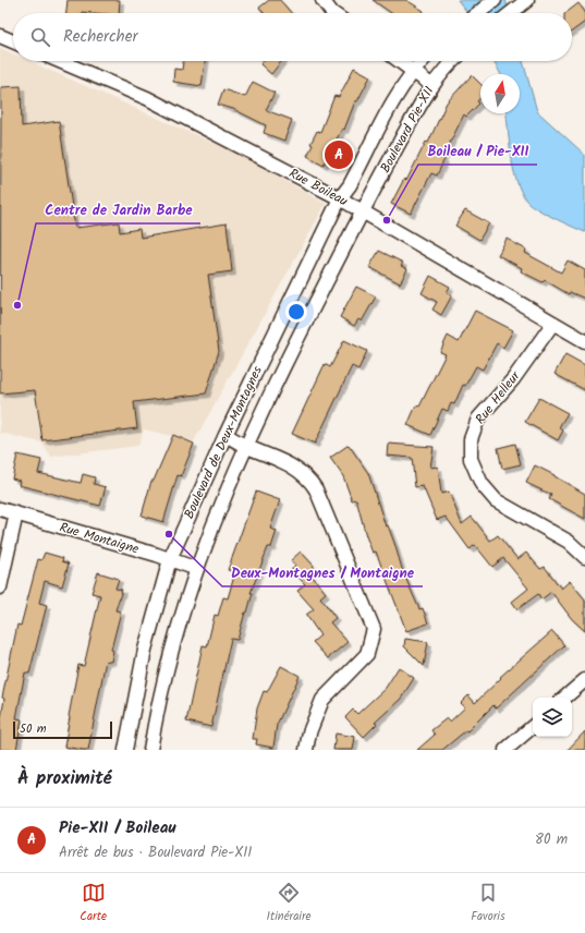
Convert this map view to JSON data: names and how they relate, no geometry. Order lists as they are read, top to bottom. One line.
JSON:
{"streets":{"street":["Boulevard Pie-XII","Rue Boileau","Rue Helleur","Boulevard de Deux-Montagnes","Rue Montaigne"]},"crossings":[["Boulevard Pie-XII","Rue Boileau"],["Boulevard Pie-XII","Boulevard de Deux-Montagnes"],["Rue Boileau","Rue Helleur"],["Rue Boileau","Boulevard de Deux-Montagnes"],["Boulevard de Deux-Montagnes","Rue Montaigne"]],"places":["Boileau / Pie-XII","Centre de Jardin Barbe","Deux-Montagnes / Montaigne"],"scale_bar":"50 m","north":"top","page":{"search":"Rechercher","pins":"A","scale":"50 m","heading":"À proximité","list":[{"mark":"A","name":"Pie-XII / Boileau","note":"Arrêt de bus · Boulevard Pie-XII","value":"80 m"}],"nav":["Carte","Itinéraire","Favoris"]}}
